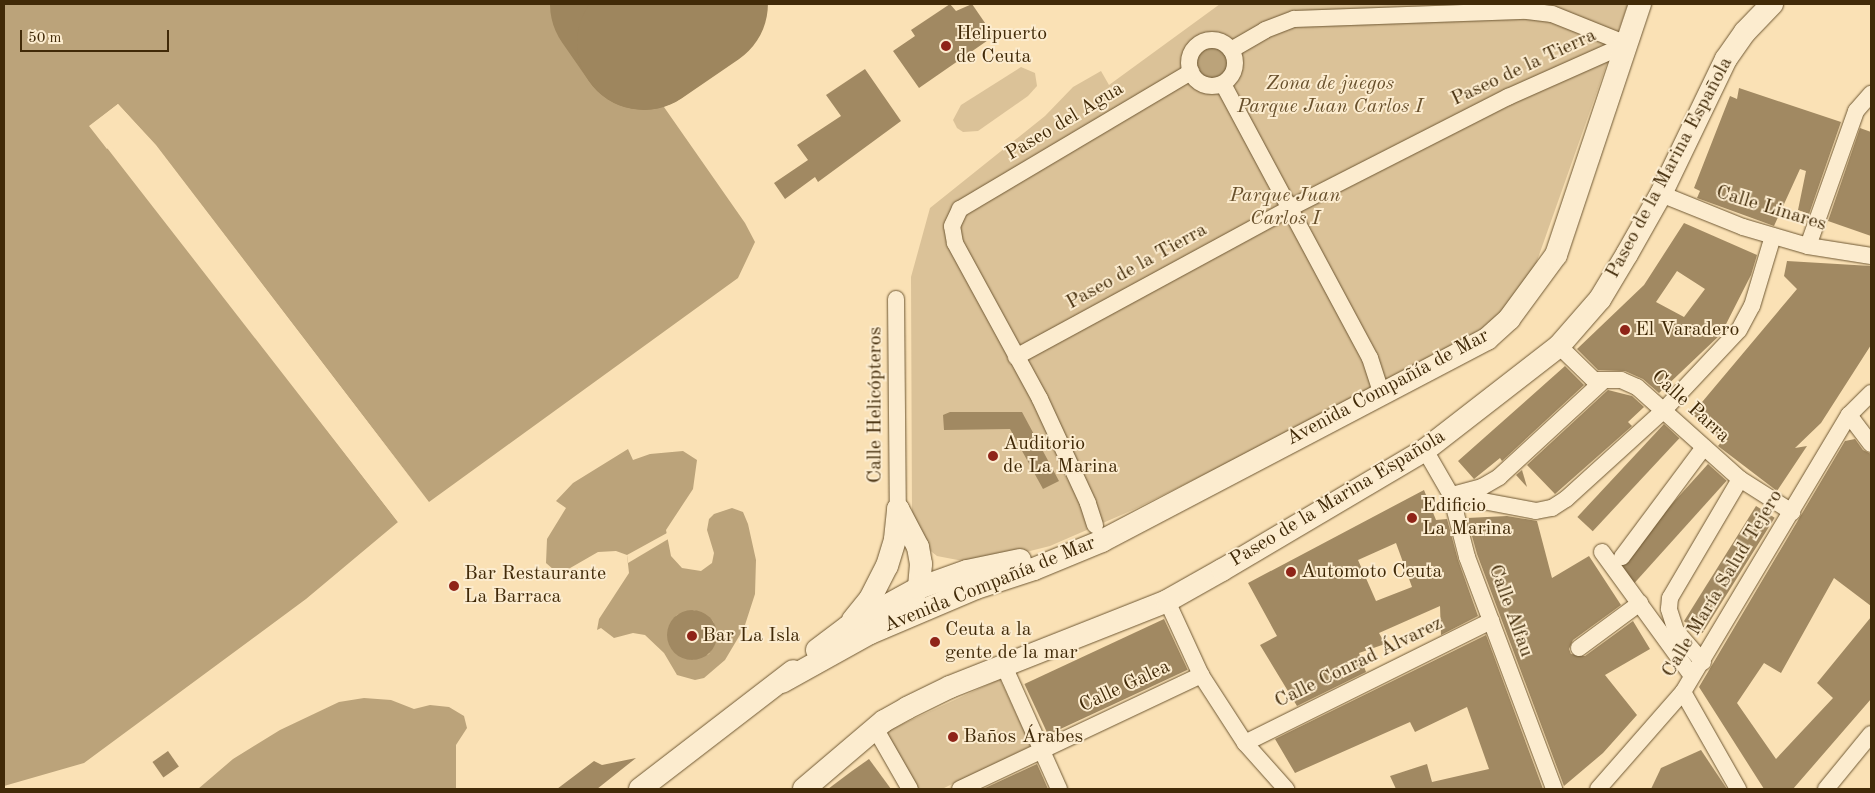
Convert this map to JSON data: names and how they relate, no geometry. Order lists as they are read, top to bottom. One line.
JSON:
{"streets":{"street":["Paseo de la Tierra","Paseo del Agua","Paseo de la Marina Española","Calle Linares","Avenida Compañía de Mar","Calle Helicópteros","Calle Parra","Calle María Salud Tejero","Calle Alfau","Calle Conrad Álvarez","Calle Galea"]},"crossings":[["Paseo de la Tierra","Paseo del Agua"],["Paseo de la Tierra","Avenida Compañía de Mar"],["Paseo de la Marina Española","Calle Linares"],["Paseo de la Marina Española","Calle Alfau"],["Calle Parra","Calle María Salud Tejero"],["Calle Alfau","Calle Conrad Álvarez"]],"parks":["Zona de juegos Parque Juan Carlos I","Parque Juan Carlos I"],"places":["Helipuerto de Ceuta","El Varadero","Auditorio de La Marina","Edificio La Marina","Automoto Ceuta","Bar Restaurante La Barraca","Bar La Isla","Ceuta a la gente de la mar","Baños Árabes"],"scale_bar":"50 m"}
